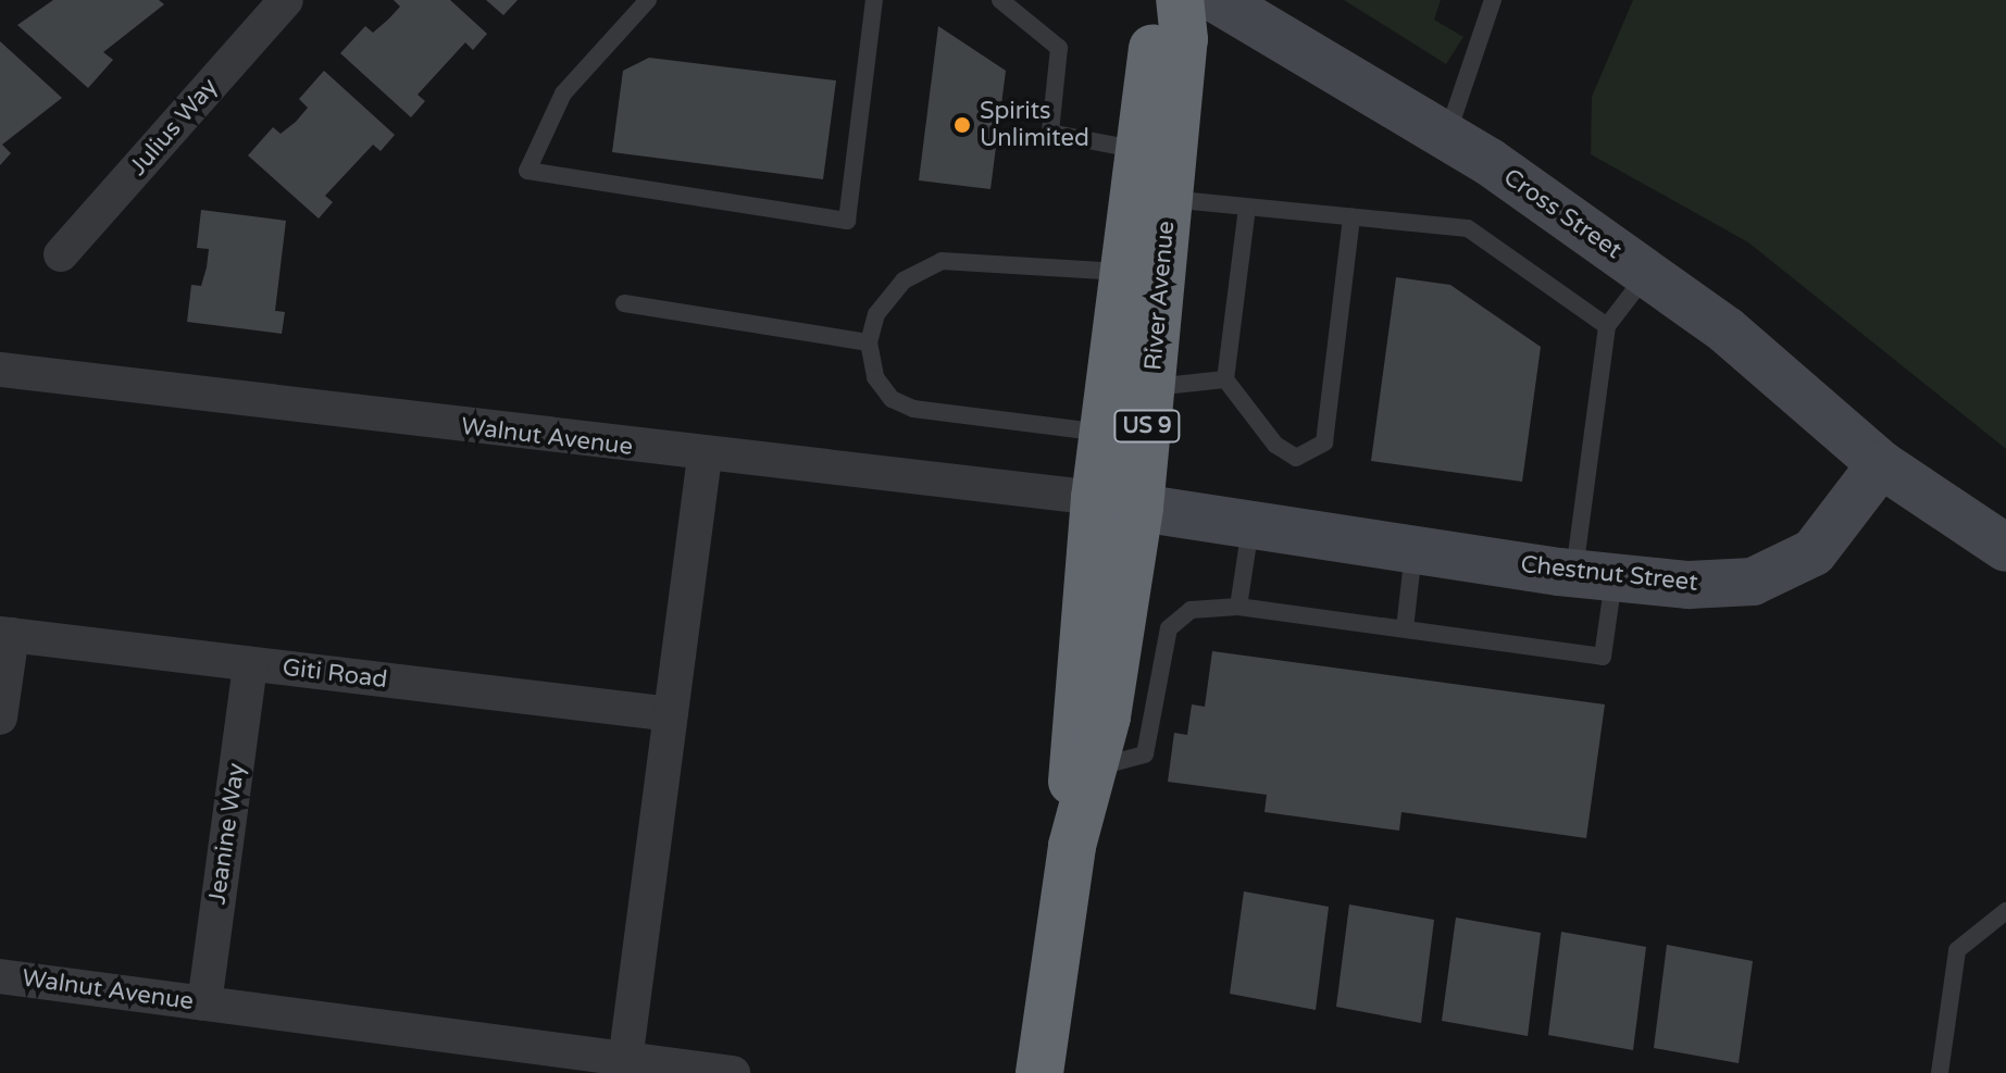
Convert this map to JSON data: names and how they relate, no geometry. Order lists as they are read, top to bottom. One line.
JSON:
{"streets":{"highway":["River Avenue","US 9"],"street":["Julius Way","Cross Street","Walnut Avenue","Chestnut Street","Giti Road","Jeanine Way"]},"crossings":[["Cross Street","Chestnut Street"],["River Avenue","Walnut Avenue"],["River Avenue","Chestnut Street"],["Walnut Avenue","Jeanine Way"],["Giti Road","Jeanine Way"]],"places":["Spirits Unlimited"]}
